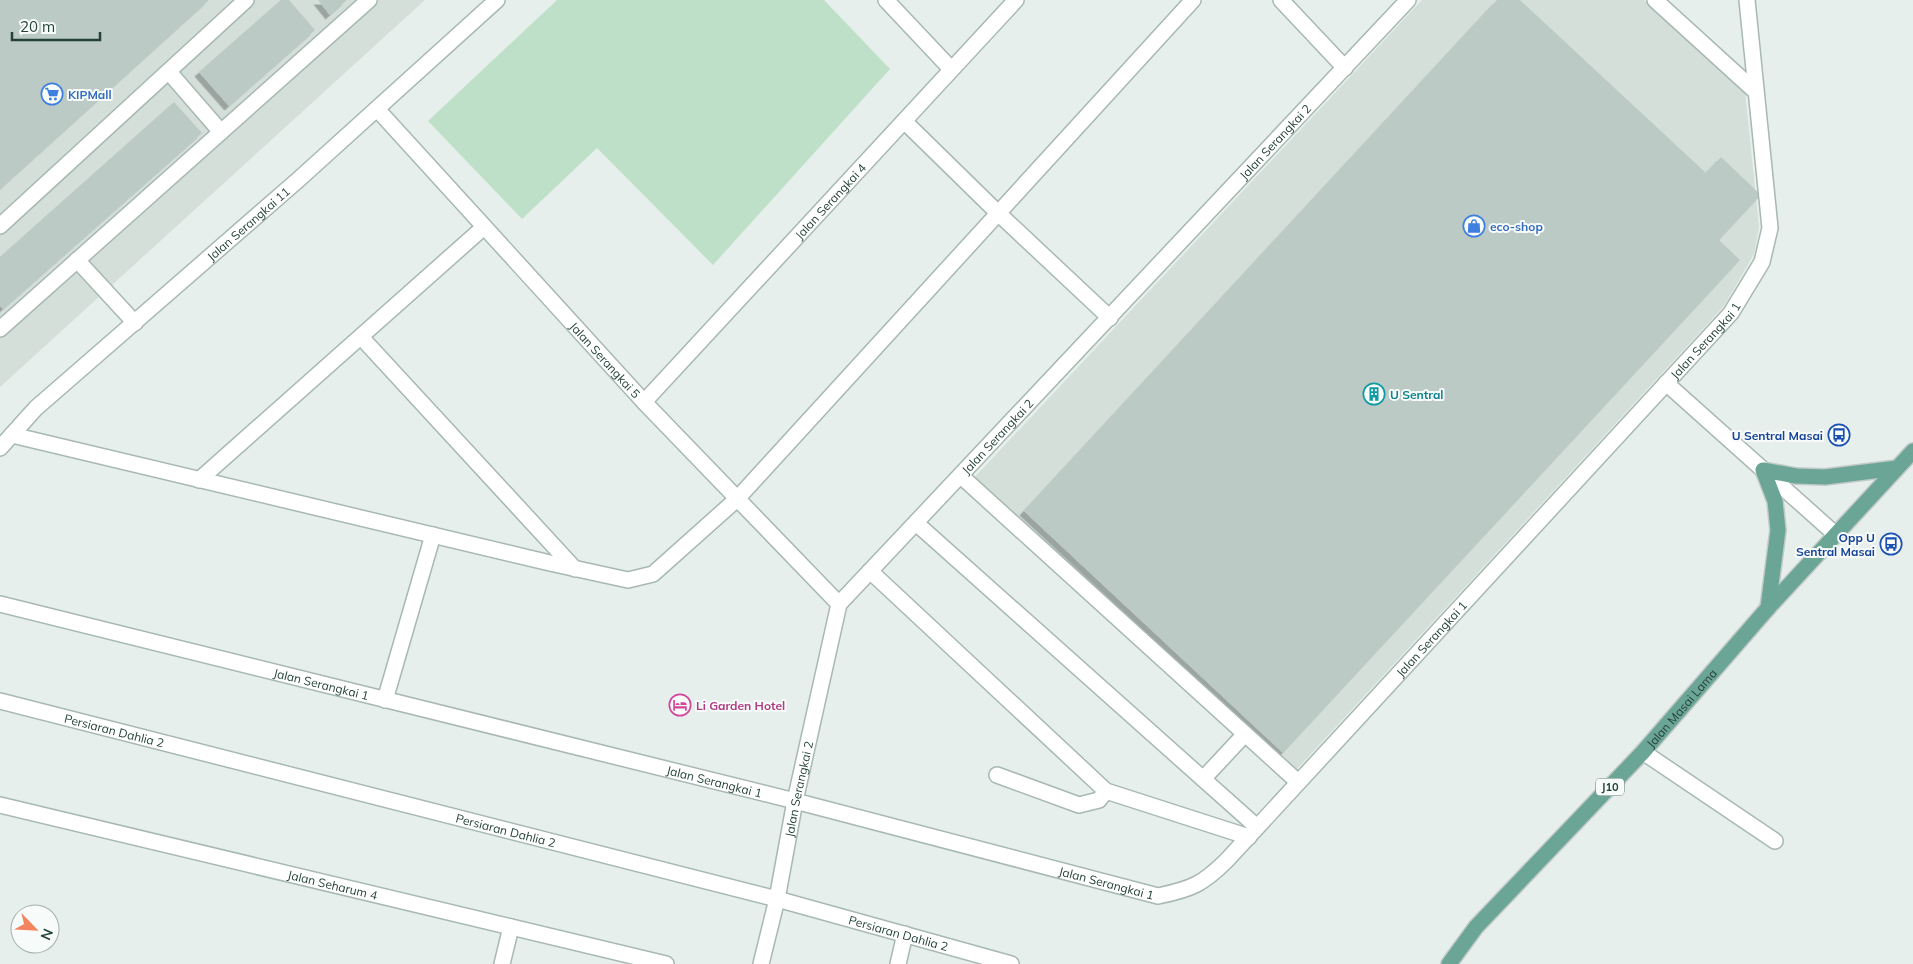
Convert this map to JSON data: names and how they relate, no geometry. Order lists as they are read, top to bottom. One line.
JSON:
{"streets":{"main road":["Jalan Masai Lama","J10"],"street":["Jalan Serangkai 2","Jalan Serangkai 4","Jalan Serangkai 11","Jalan Serangkai 1","Jalan Serangkai 5","Persiaran Dahlia 2","Jalan Seharum 4"]},"crossings":[["Jalan Serangkai 2","Jalan Serangkai 1"],["Jalan Serangkai 2","Jalan Serangkai 5"],["Jalan Serangkai 2","Persiaran Dahlia 2"],["Jalan Serangkai 4","Jalan Serangkai 5"],["Jalan Serangkai 11","Jalan Serangkai 5"]],"places":{"supermarket":["KIPMall"],"shop":["eco-shop"],"building":["U Sentral"],"bus stop":["U Sentral Masai","Opp U Sentral Masai"],"hotel":["Li Garden Hotel"]},"scale_bar":"20 m","north":"bottom right"}
